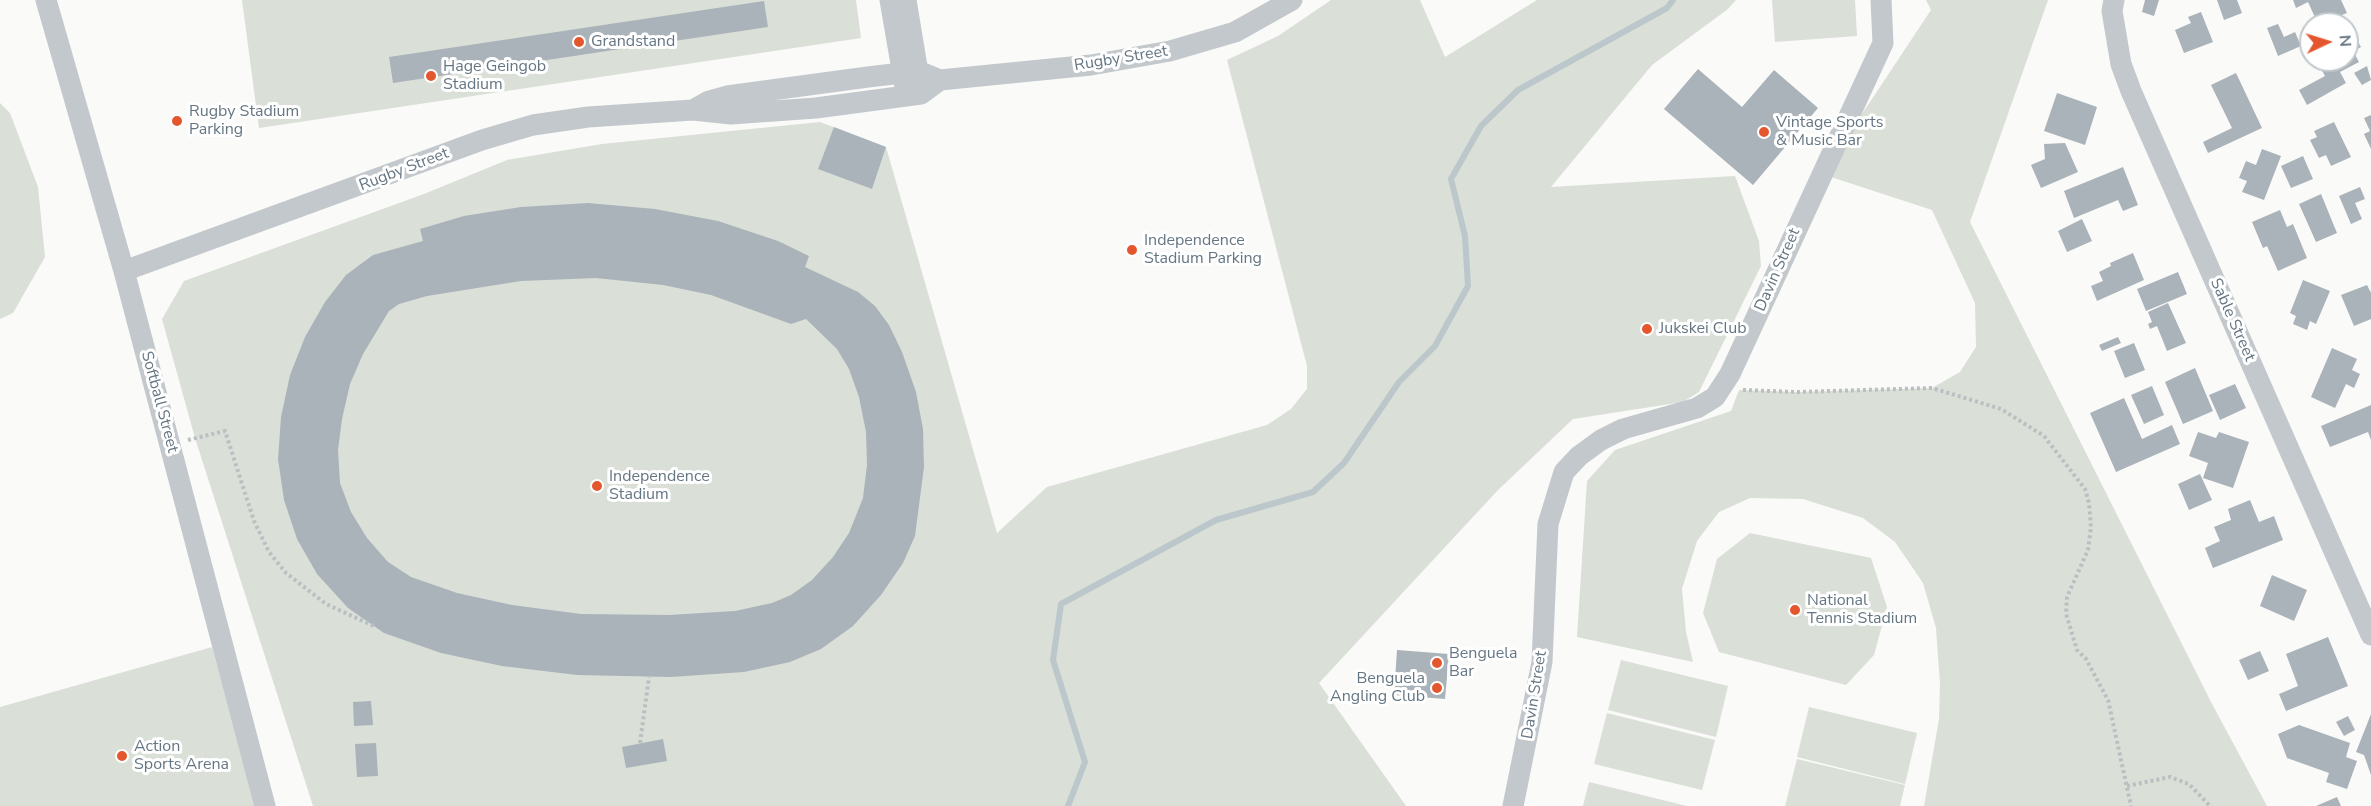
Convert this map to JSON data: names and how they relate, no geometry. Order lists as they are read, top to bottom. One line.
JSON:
{"streets":{"street":["Rugby Street","Davin Street","Sable Street","Softball Street"]},"crossings":[["Rugby Street","Softball Street"]],"places":["Grandstand","Hage Geingob Stadium","Rugby Stadium Parking","Vintage Sports & Music Bar","Independence Stadium Parking","Jukskei Club","Independence Stadium","National Tennis Stadium","Benguela Bar","Benguela Angling Club","Action Sports Arena"],"north":"right"}
